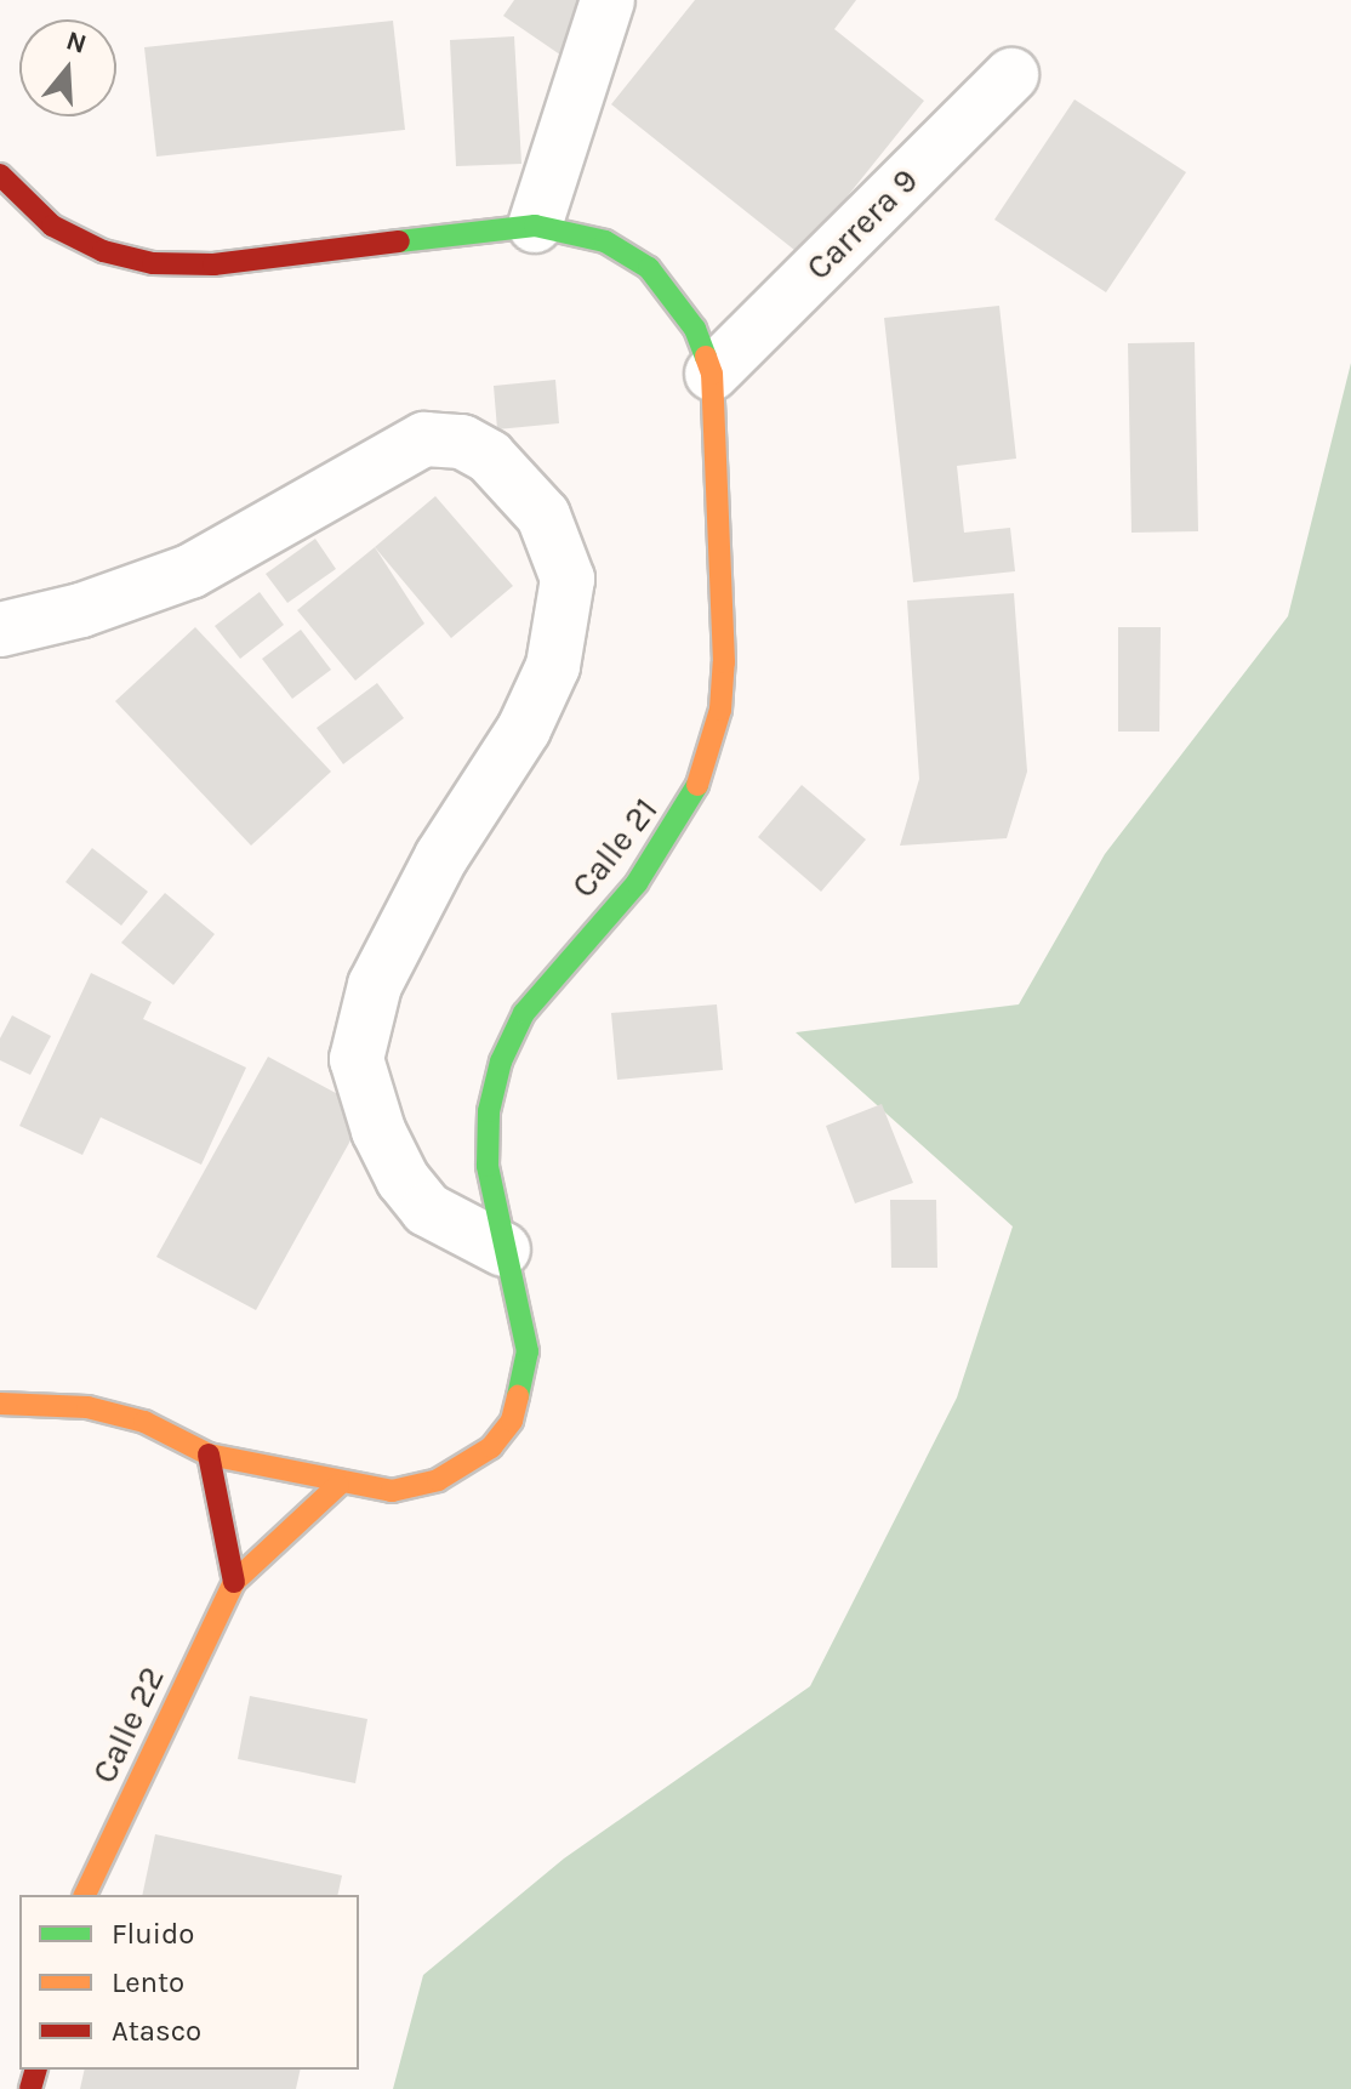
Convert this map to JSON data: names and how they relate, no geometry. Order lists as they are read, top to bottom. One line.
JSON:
{"streets":{"street":["Carrera 9","Calle 21","Calle 22"]},"crossings":[["Carrera 9","Calle 21"],["Calle 21","Calle 22"]],"legend":["Fluido","Lento","Atasco"],"north":"top"}
